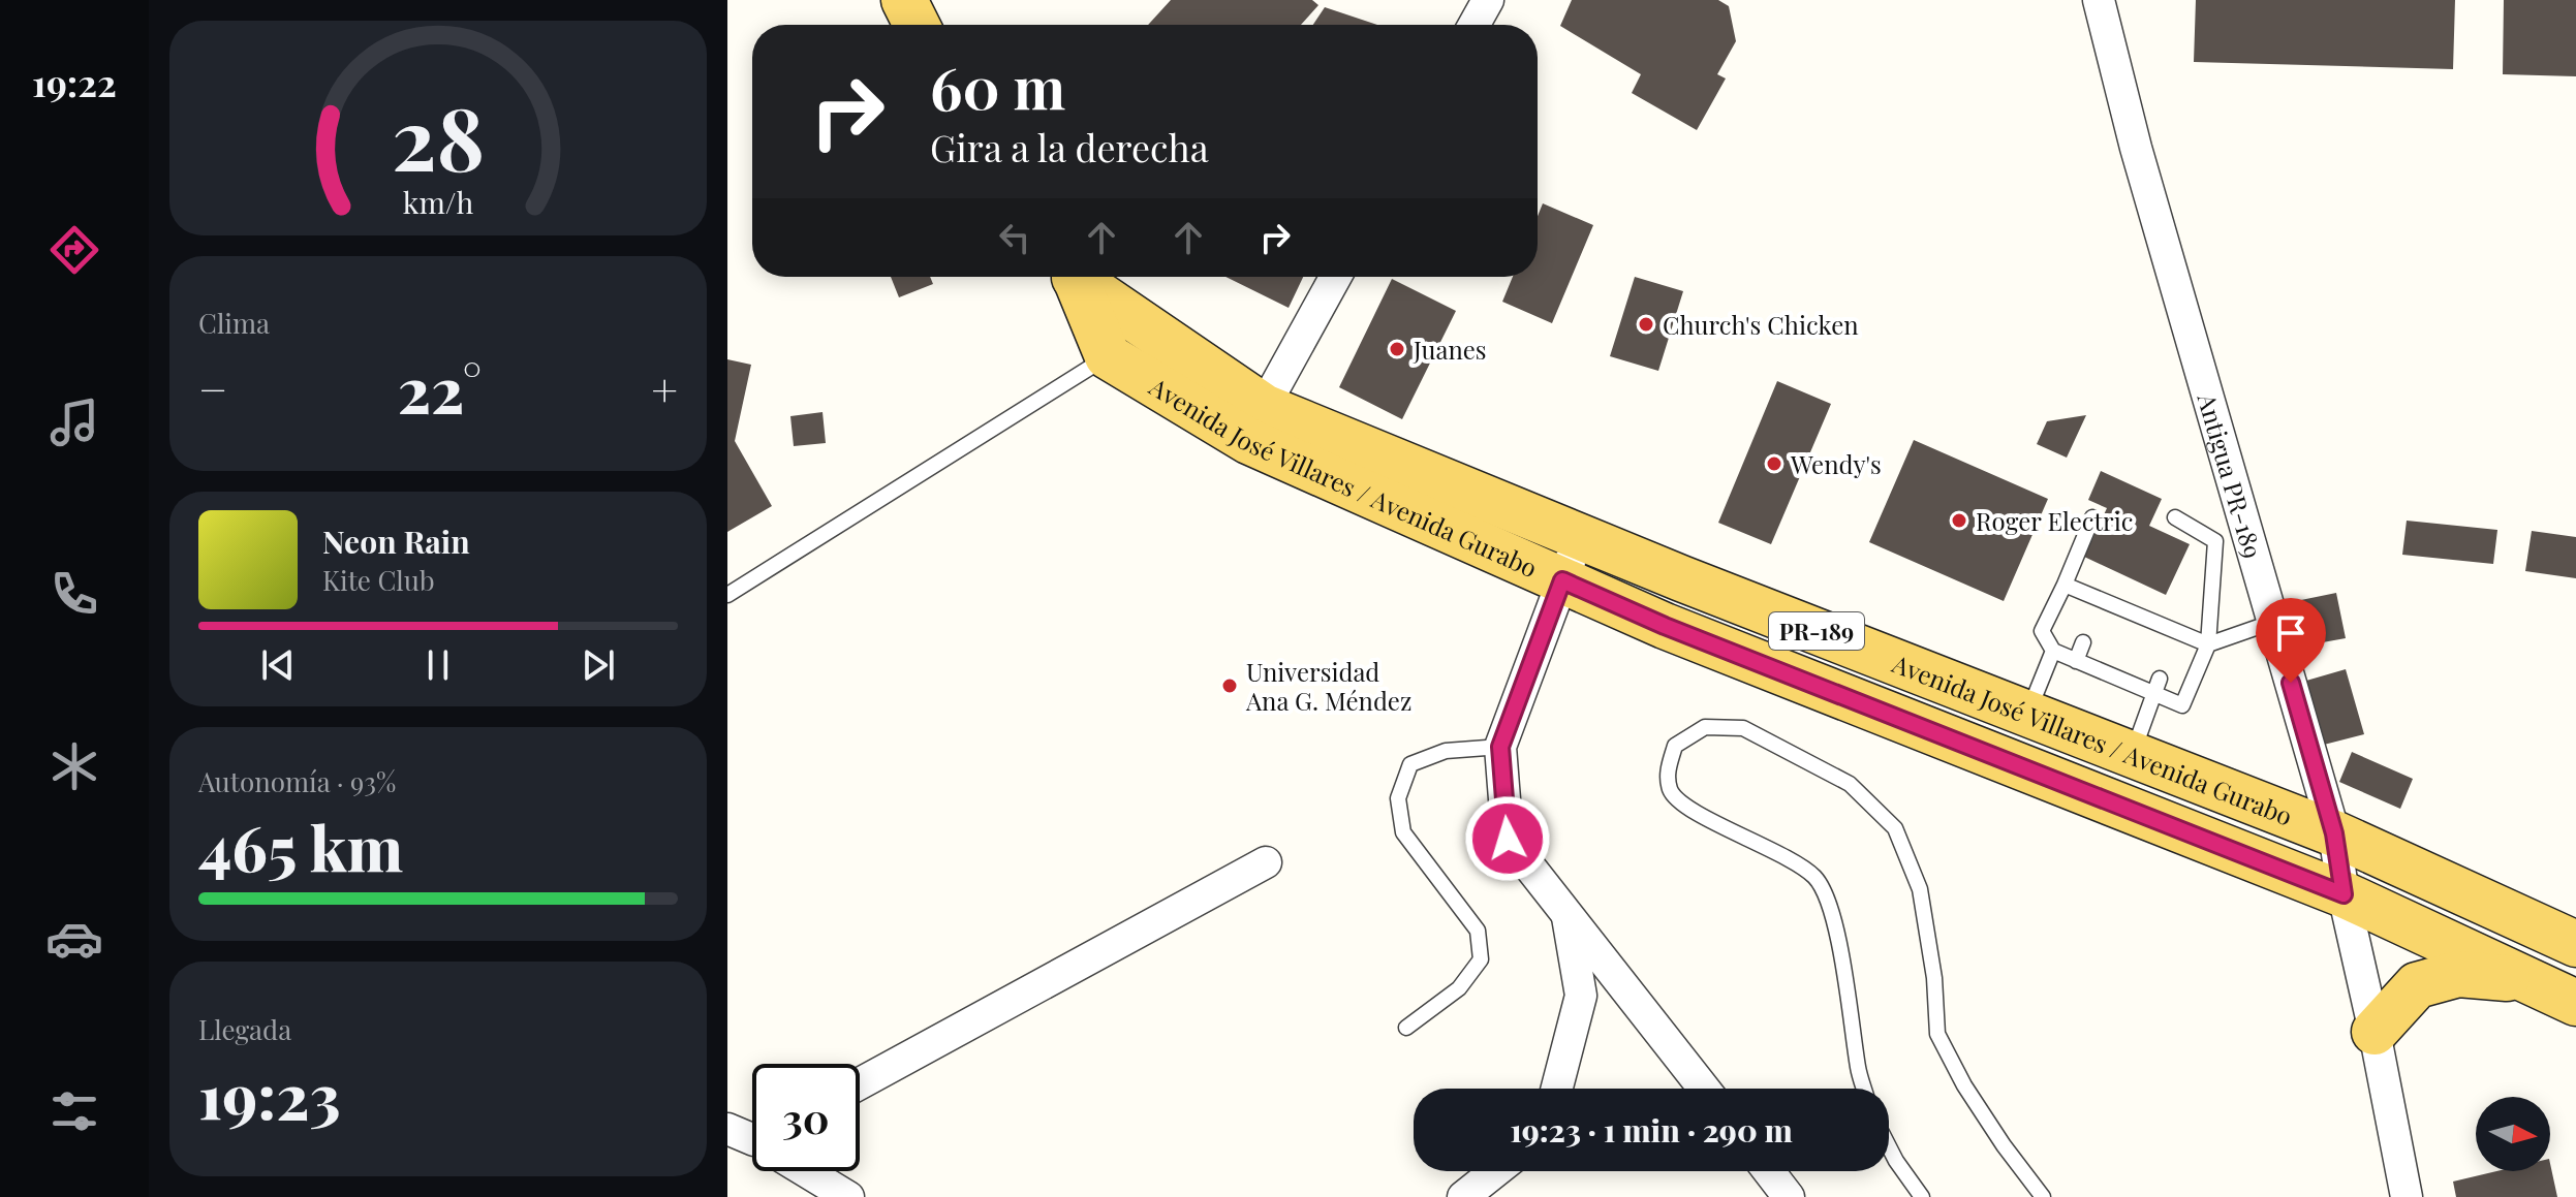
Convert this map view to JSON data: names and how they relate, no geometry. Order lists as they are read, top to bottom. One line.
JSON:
{"streets":{"main road":["Avenida José Villares / Avenida Gurabo","PR-189"],"street":["Antigua PR-189"]},"crossings":[["Avenida José Villares / Avenida Gurabo","Antigua PR-189"]],"places":["Church's Chicken","Juanes","Wendy's","Roger Electric","Universidad Ana G. Méndez"],"north":"right","page":{"tabs":"19:22","turn":["60 m","Gira a la derecha"],"tile":["Clima",["Autonomía · 93%","465 km"],["Llegada","19:23"]],"heat":["−","22°","+"],"song":["Neon Rain","Kite Club"],"limit":"30","trip":"19:23 · 1 min · 290 m","gauge":["28","km/h"]}}
